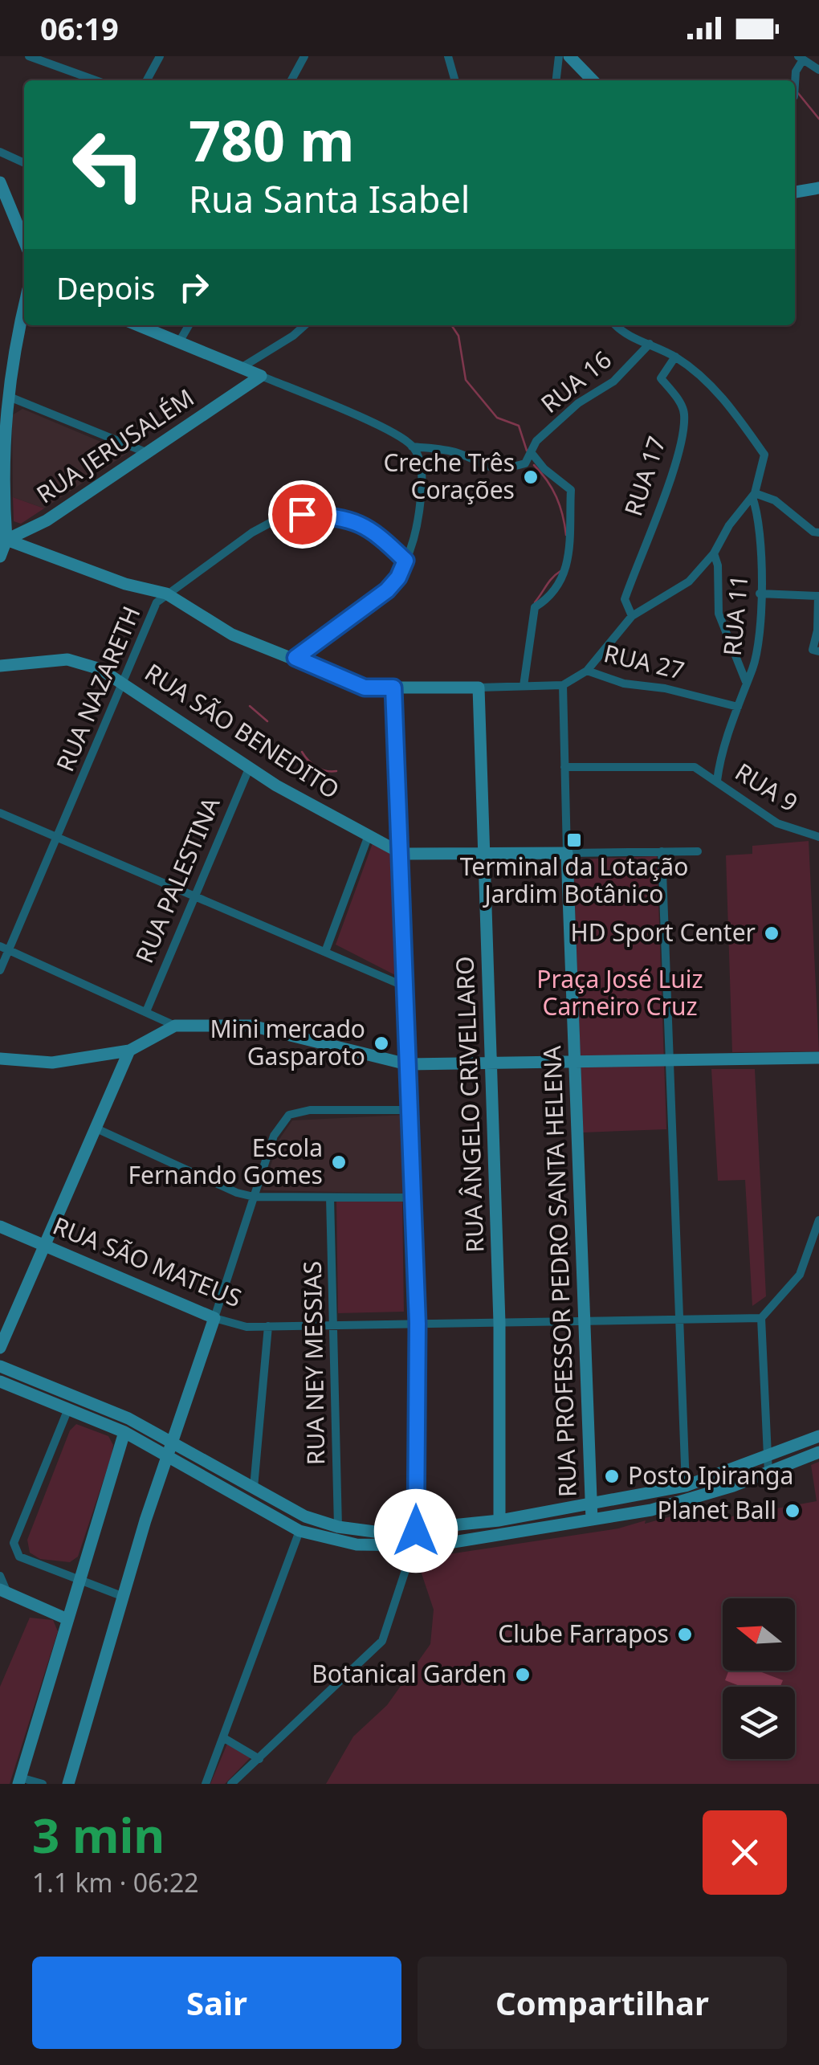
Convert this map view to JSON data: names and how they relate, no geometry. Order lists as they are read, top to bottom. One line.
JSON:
{"streets":{"street":["RUA 16","RUA JERUSALÉM","RUA 17","RUA 11","RUA 27","RUA NAZARETH","RUA SÃO BENEDITO","RUA 9","RUA PALESTINA","RUA ÂNGELO CRIVELLARO","RUA SÃO MATEUS","RUA PROFESSOR PEDRO SANTA HELENA","RUA NEY MESSIAS"]},"crossings":[["RUA 11","RUA 27"],["RUA 11","RUA 9"],["RUA NAZARETH","RUA SÃO BENEDITO"],["RUA SÃO BENEDITO","RUA PALESTINA"],["RUA SÃO BENEDITO","RUA ÂNGELO CRIVELLARO"],["RUA SÃO BENEDITO","RUA PROFESSOR PEDRO SANTA HELENA"],["RUA 9","RUA PROFESSOR PEDRO SANTA HELENA"],["RUA ÂNGELO CRIVELLARO","RUA SÃO MATEUS"],["RUA SÃO MATEUS","RUA PROFESSOR PEDRO SANTA HELENA"],["RUA SÃO MATEUS","RUA NEY MESSIAS"]],"parks":["Praça José Luiz Carneiro Cruz"],"places":{"other":["Creche Três Corações","HD Sport Center","Mini mercado Gasparoto","Escola Fernando Gomes","Posto Ipiranga","Planet Ball","Clube Farrapos","Botanical Garden"],"transit":["Terminal da Lotação Jardim Botânico"]},"north":"left","page":{"status":"06:19","turn":["780 m","Rua Santa Isabel"],"then":"Depois","heading":["3 min","1.1 km · 06:22"],"buttons":["Sair","Compartilhar"]}}
